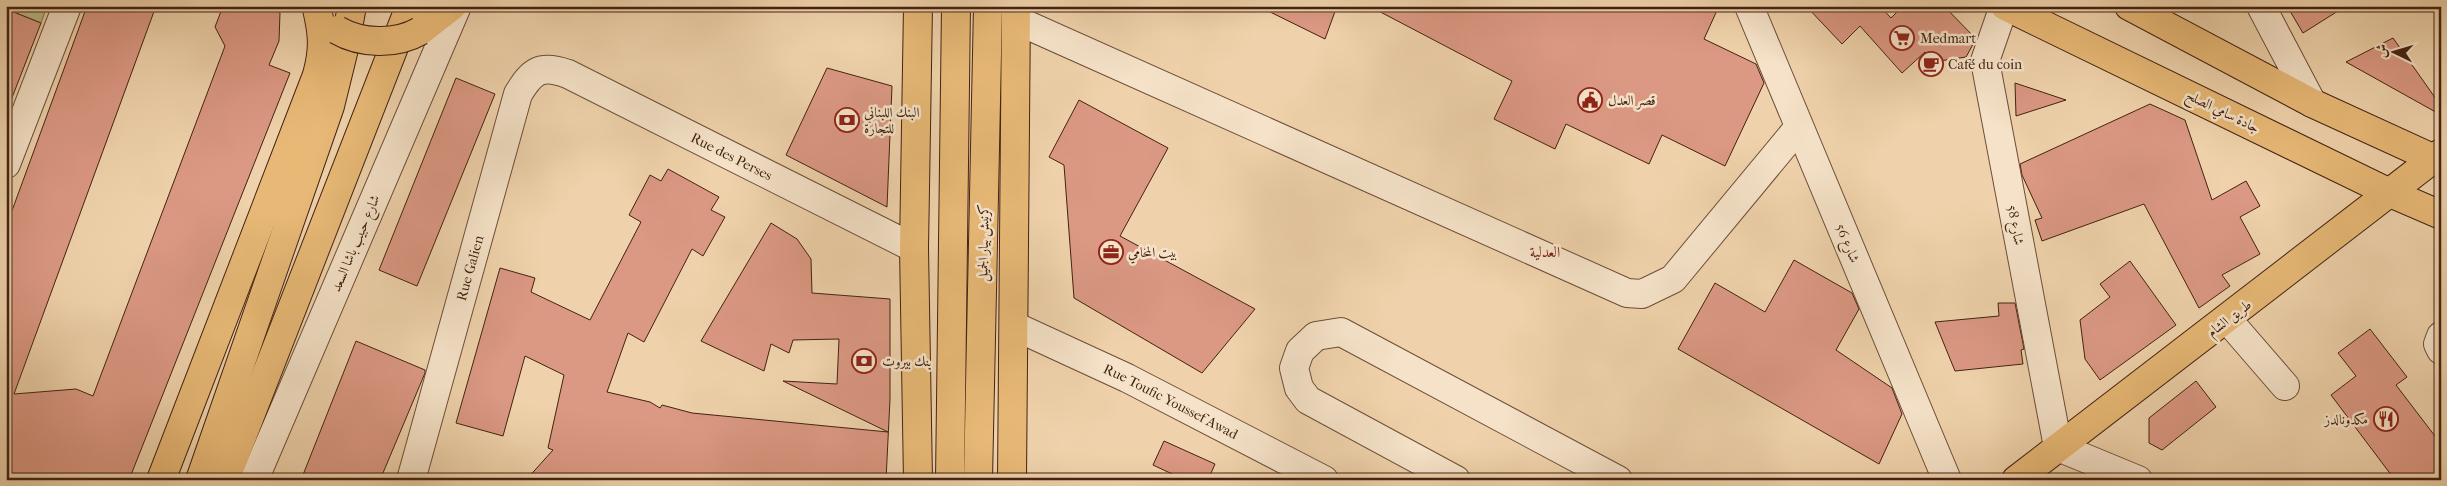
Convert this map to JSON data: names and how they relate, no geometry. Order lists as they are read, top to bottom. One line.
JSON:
{"streets":{"main road":["جادة سامي الصلح","كرنيش بيار الجميل","طريق الشام"],"street":["Rue des Perses","شارع 58","شارع حبيب باشا السعد","شارع 56","Rue Galien","Rue Toufic Youssef Awad"]},"crossings":[["جادة سامي الصلح","شارع 58"],["جادة سامي الصلح","طريق الشام"],["Rue des Perses","Rue Galien"],["شارع 58","طريق الشام"]],"districts":["العدلية"],"places":{"supermarket":["Medmart"],"cafe":["Café du coin"],"public building":["قصر العدل"],"bank":["البنك اللبناني للتجارة","بنك بيروت"],"office":["بيت المحامي"],"restaurant":["مكدونالدز"]},"north":"left"}
